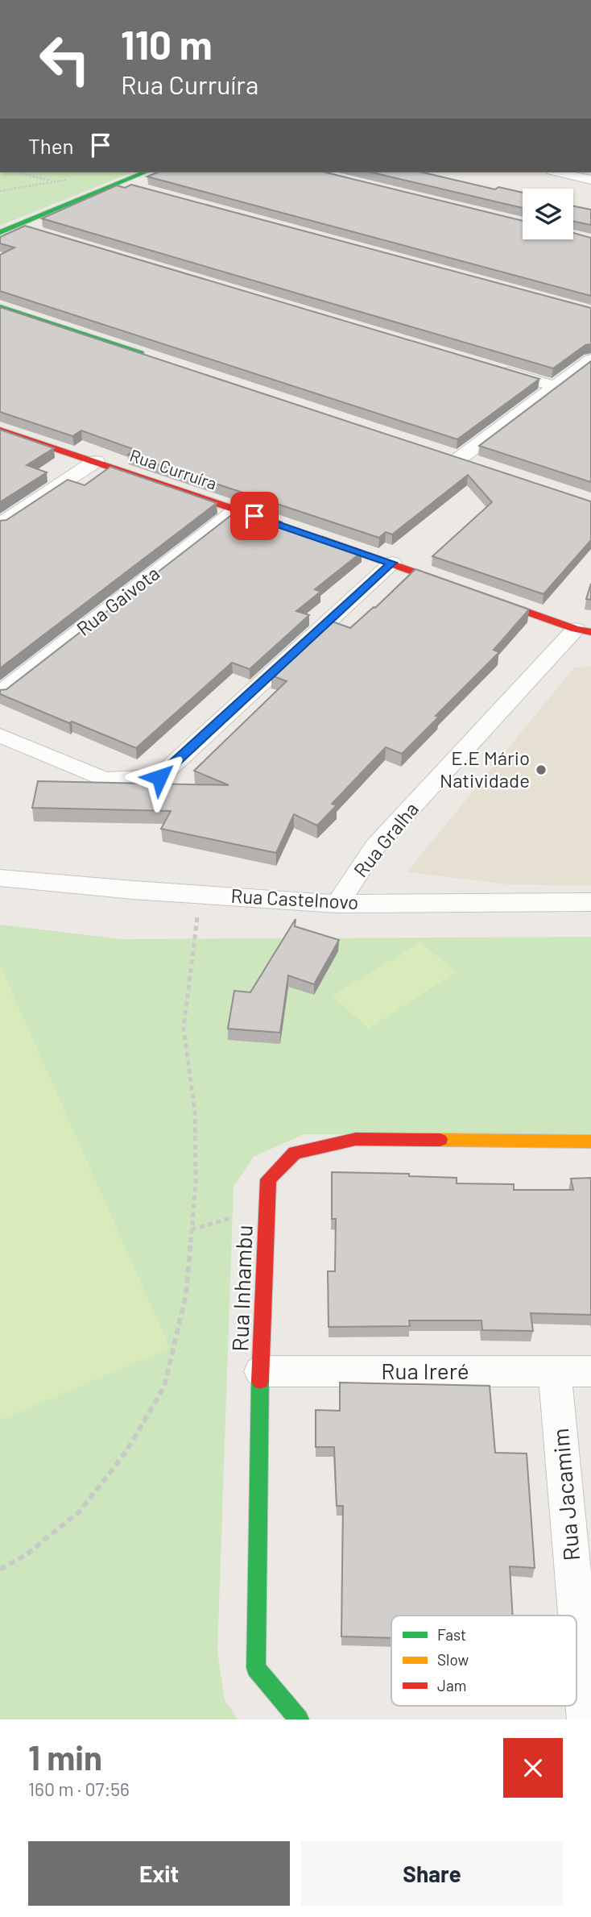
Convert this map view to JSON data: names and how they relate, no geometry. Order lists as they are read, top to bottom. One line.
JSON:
{"streets":{"street":["Rua Curruíra","Rua Gaivota","Rua Gralha","Rua Castelnovo","Rua Inhambu","Rua Ireré","Rua Jacamim"]},"crossings":[["Rua Curruíra","Rua Gaivota"],["Rua Gralha","Rua Castelnovo"],["Rua Inhambu","Rua Ireré"],["Rua Ireré","Rua Jacamim"]],"places":["E.E Mário Natividade"],"legend":["Fast","Slow","Jam"],"page":{"turn":["110 m","Rua Curruíra"],"then":"Then","heading":["1 min","160 m · 07:56"],"buttons":["Exit","Share"]}}
